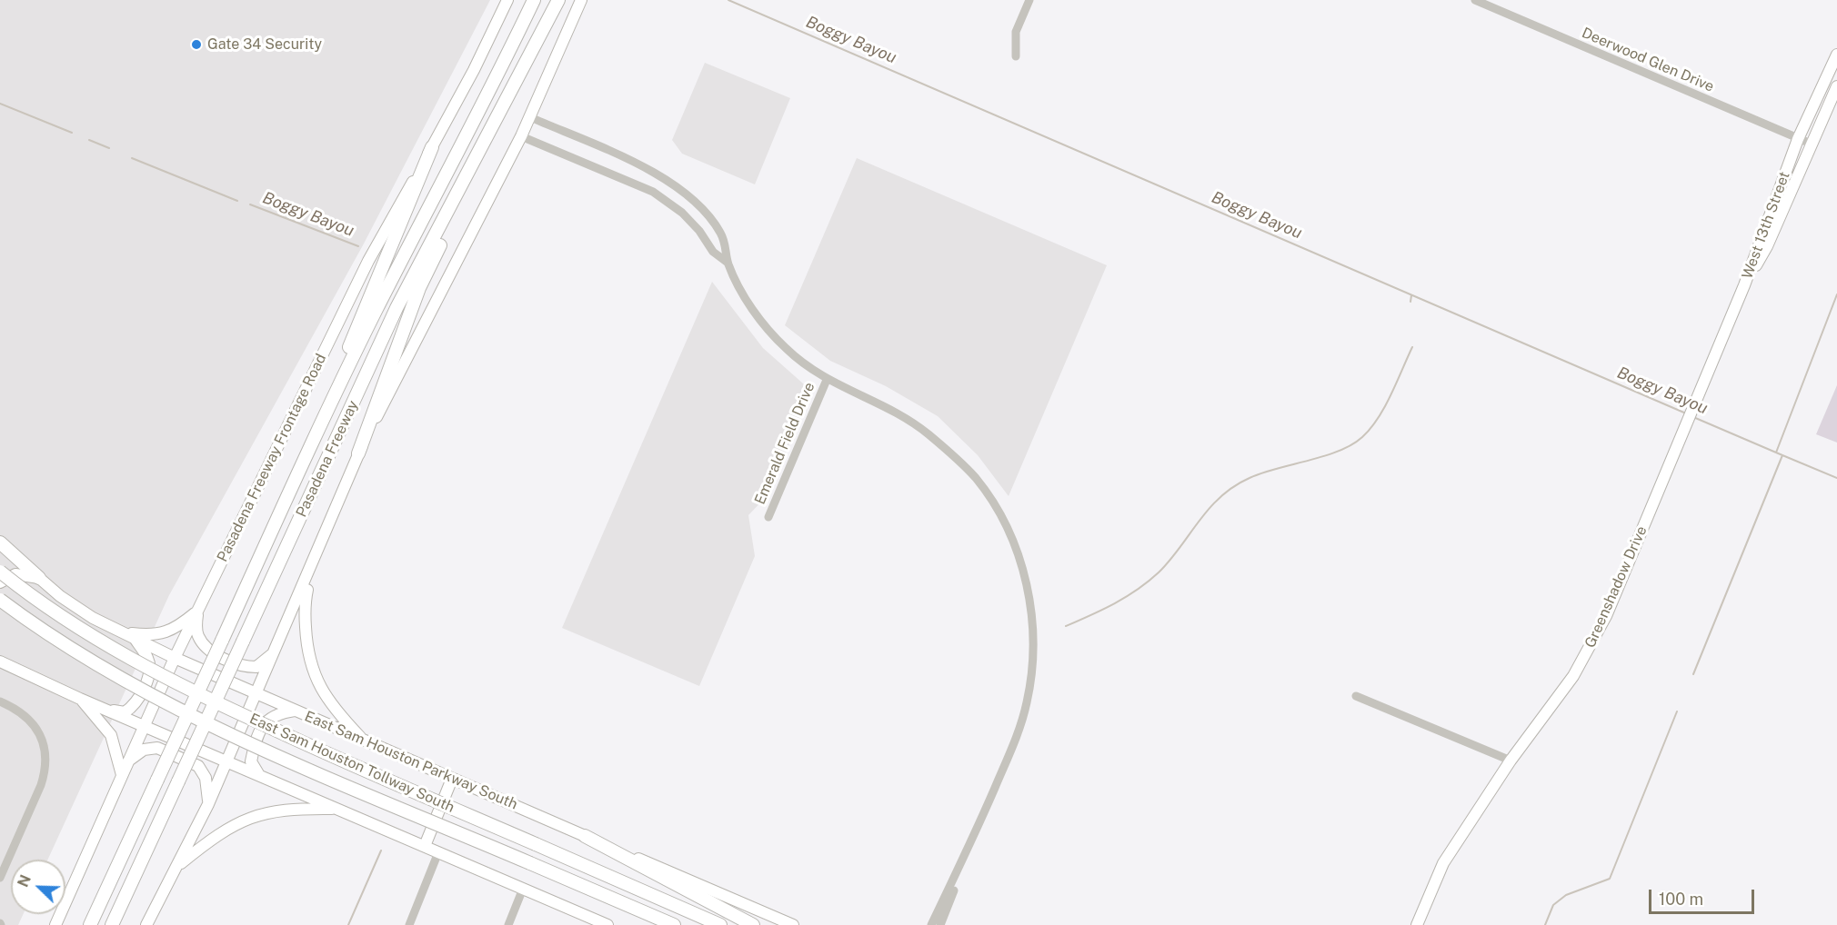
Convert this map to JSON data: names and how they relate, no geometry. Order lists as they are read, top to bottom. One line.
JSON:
{"streets":{"highway":["Pasadena Freeway","East Sam Houston Tollway South"],"main road":["West 13th Street","Pasadena Freeway Frontage Road","Greenshadow Drive","East Sam Houston Parkway South"],"street":["Deerwood Glen Drive","Emerald Field Drive"]},"crossings":[["Deerwood Glen Drive","West 13th Street"],["West 13th Street","Greenshadow Drive"],["Pasadena Freeway Frontage Road","East Sam Houston Parkway South"]],"water":["Boggy Bayou"],"places":["Gate 34 Security"],"scale_bar":"100 m","north":"top left"}
